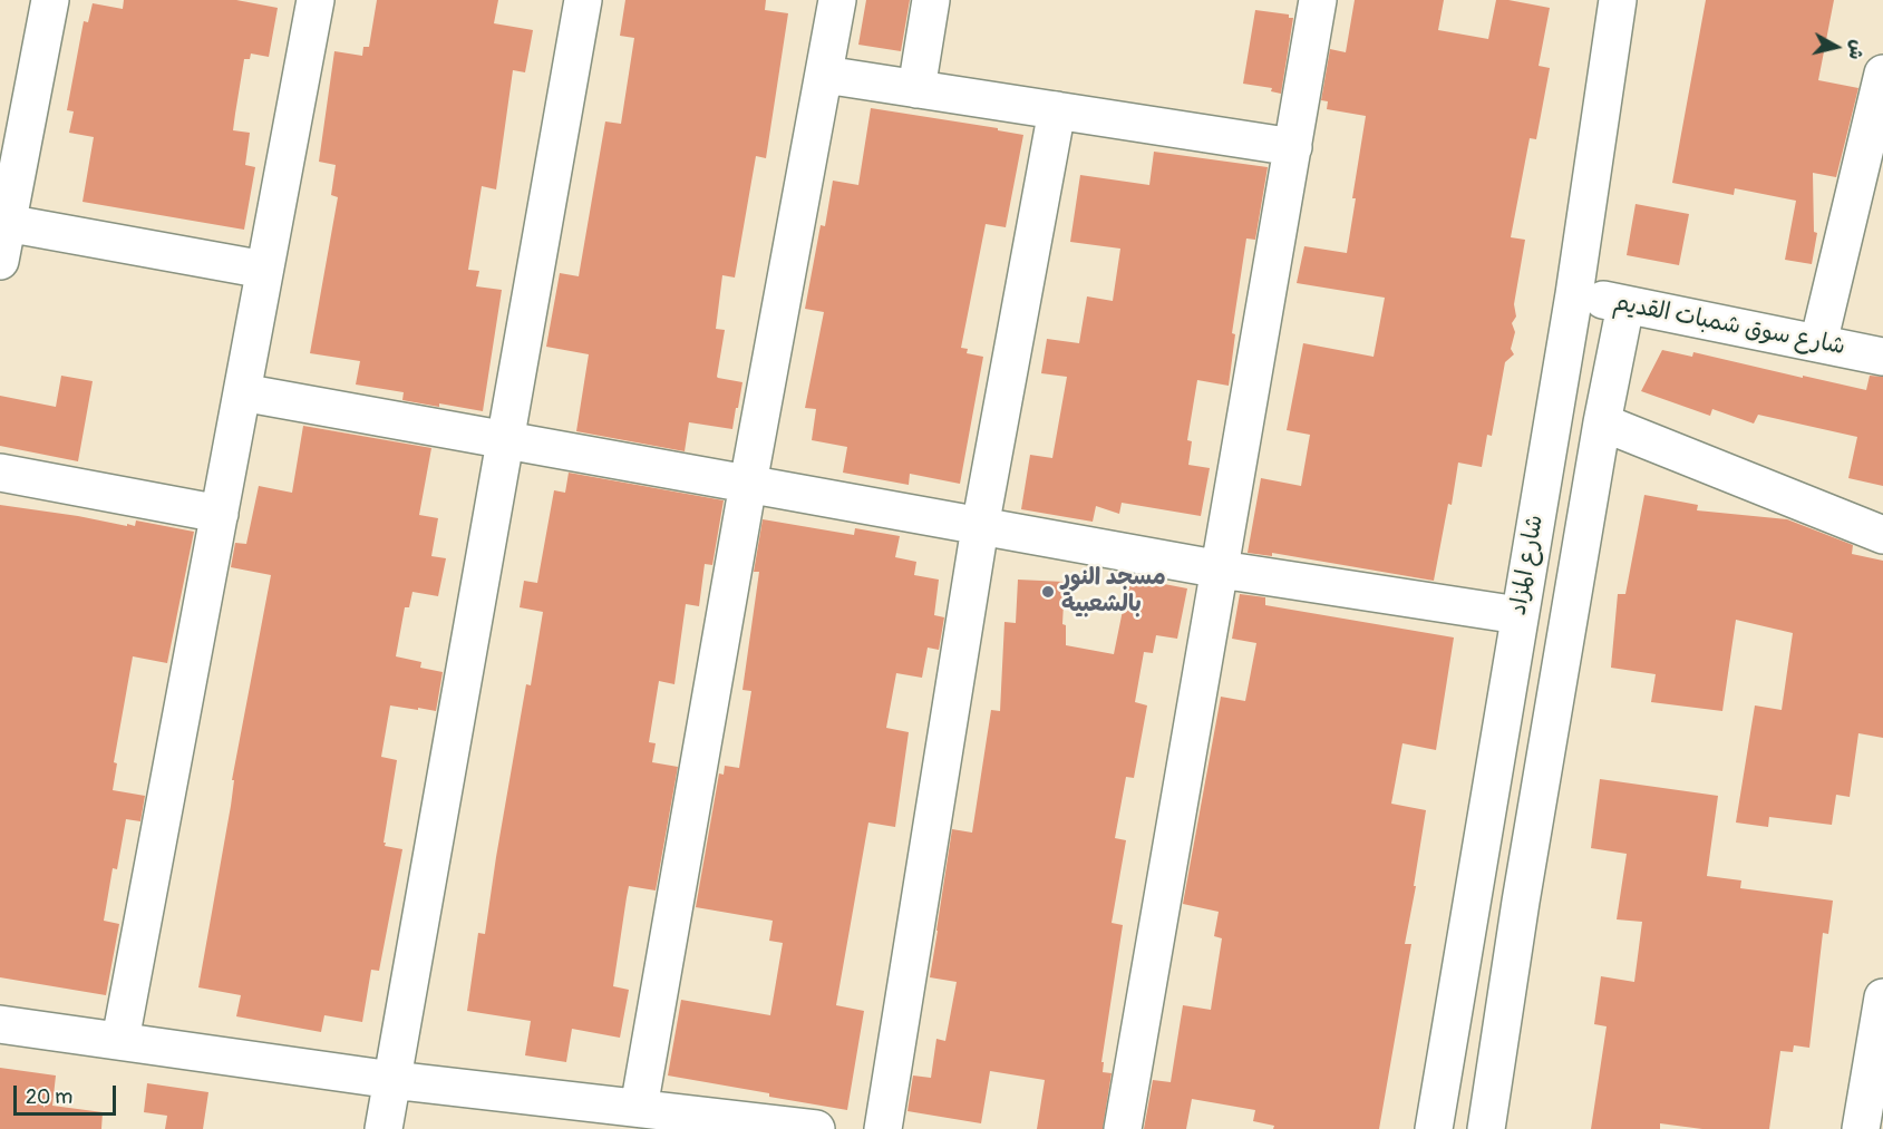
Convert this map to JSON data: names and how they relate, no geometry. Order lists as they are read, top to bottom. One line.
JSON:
{"streets":{"street":["شارع سوق شمبات القديم","شارع المزاد"]},"crossings":[["شارع سوق شمبات القديم","شارع المزاد"]],"places":["مسجد النور بالشعبية"],"scale_bar":"20 m","north":"right"}
